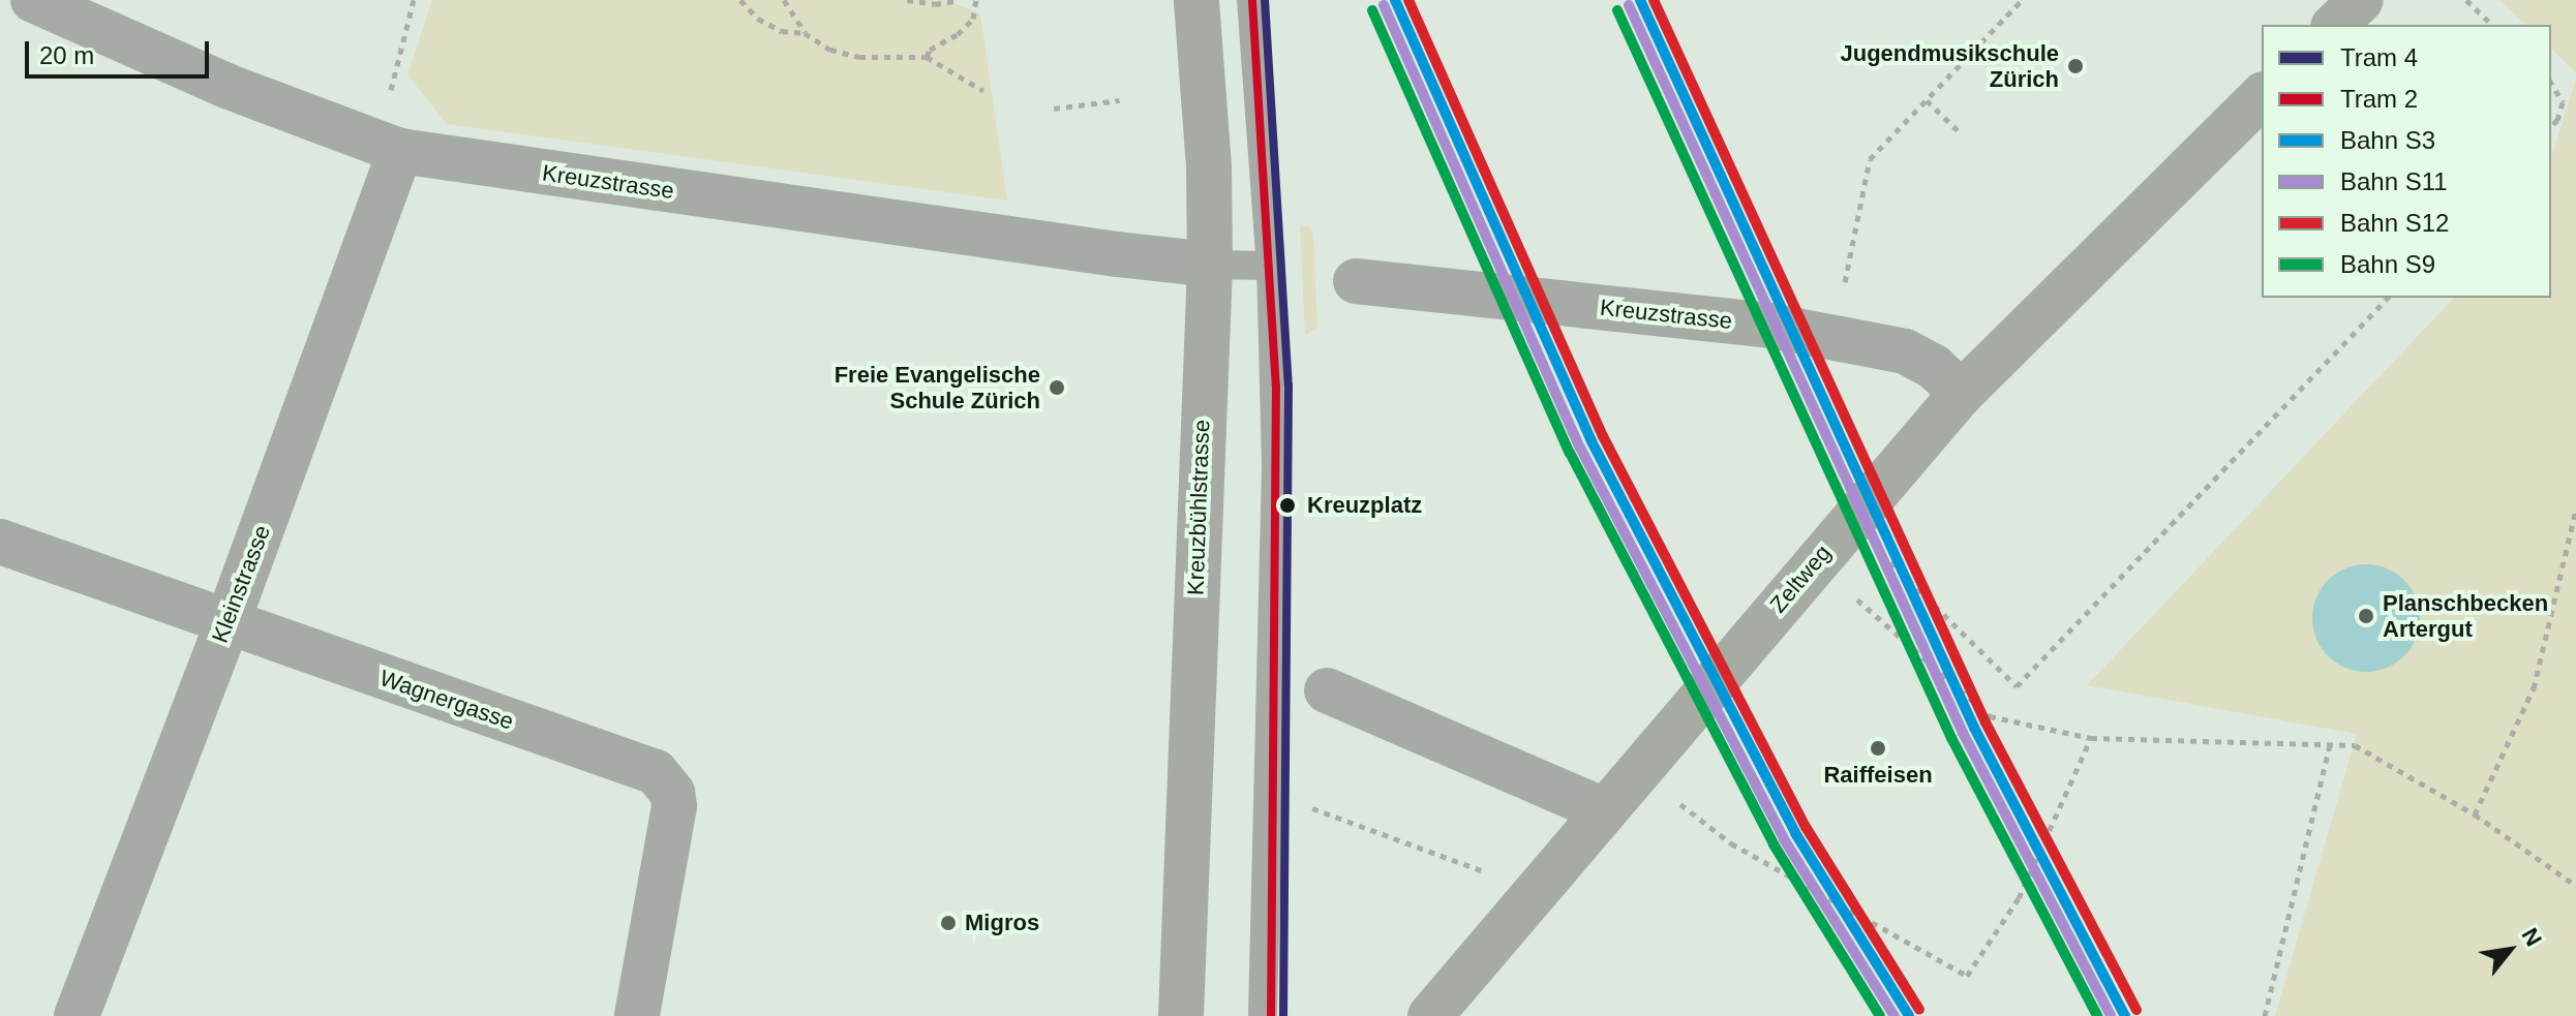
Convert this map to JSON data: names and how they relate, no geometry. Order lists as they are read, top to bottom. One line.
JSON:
{"streets":{"main road":["Kreuzbühlstrasse","Zeltweg"],"street":["Kreuzstrasse","Kleinstrasse","Wagnergasse"]},"crossings":[["Kreuzstrasse","Kreuzbühlstrasse"],["Kreuzstrasse","Zeltweg"],["Kreuzstrasse","Kleinstrasse"],["Kleinstrasse","Wagnergasse"]],"places":["Jugendmusikschule Zürich","Freie Evangelische Schule Zürich","Kreuzplatz","Planschbecken Artergut","Raiffeisen","Migros"],"lines":["tram line 4","rail line S3","rail line S12","tram line 2","rail line S11","rail line S9"],"legend":["Tram 4","Tram 2","Bahn S3","Bahn S11","Bahn S12","Bahn S9"],"scale_bar":"20 m","north":"top right"}
